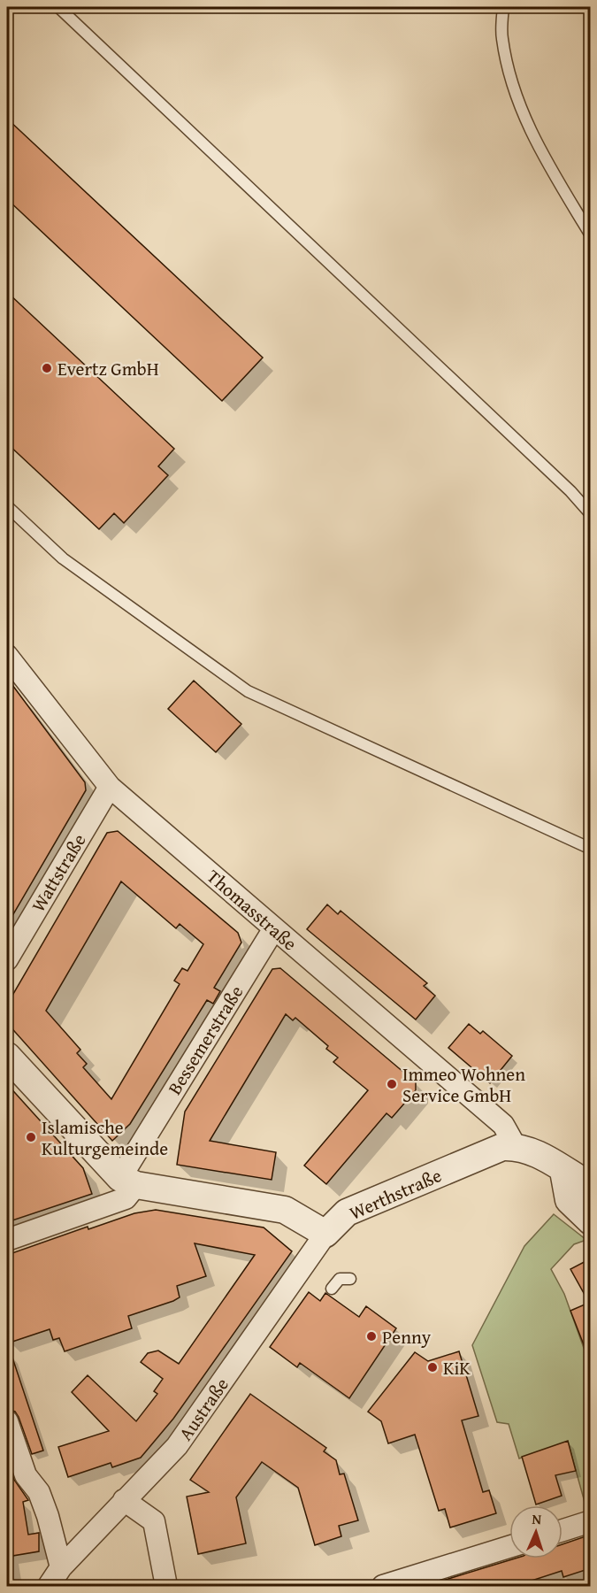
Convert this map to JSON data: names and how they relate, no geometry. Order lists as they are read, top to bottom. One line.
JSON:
{"streets":{"street":["Wattstraße","Thomasstraße","Bessemerstraße","Werthstraße","Austraße"]},"crossings":[["Wattstraße","Thomasstraße"],["Thomasstraße","Bessemerstraße"],["Thomasstraße","Werthstraße"],["Werthstraße","Austraße"]],"places":["Evertz GmbH","Immeo Wohnen Service GmbH","Islamische Kulturgemeinde","Penny","KiK"],"north":"top"}
